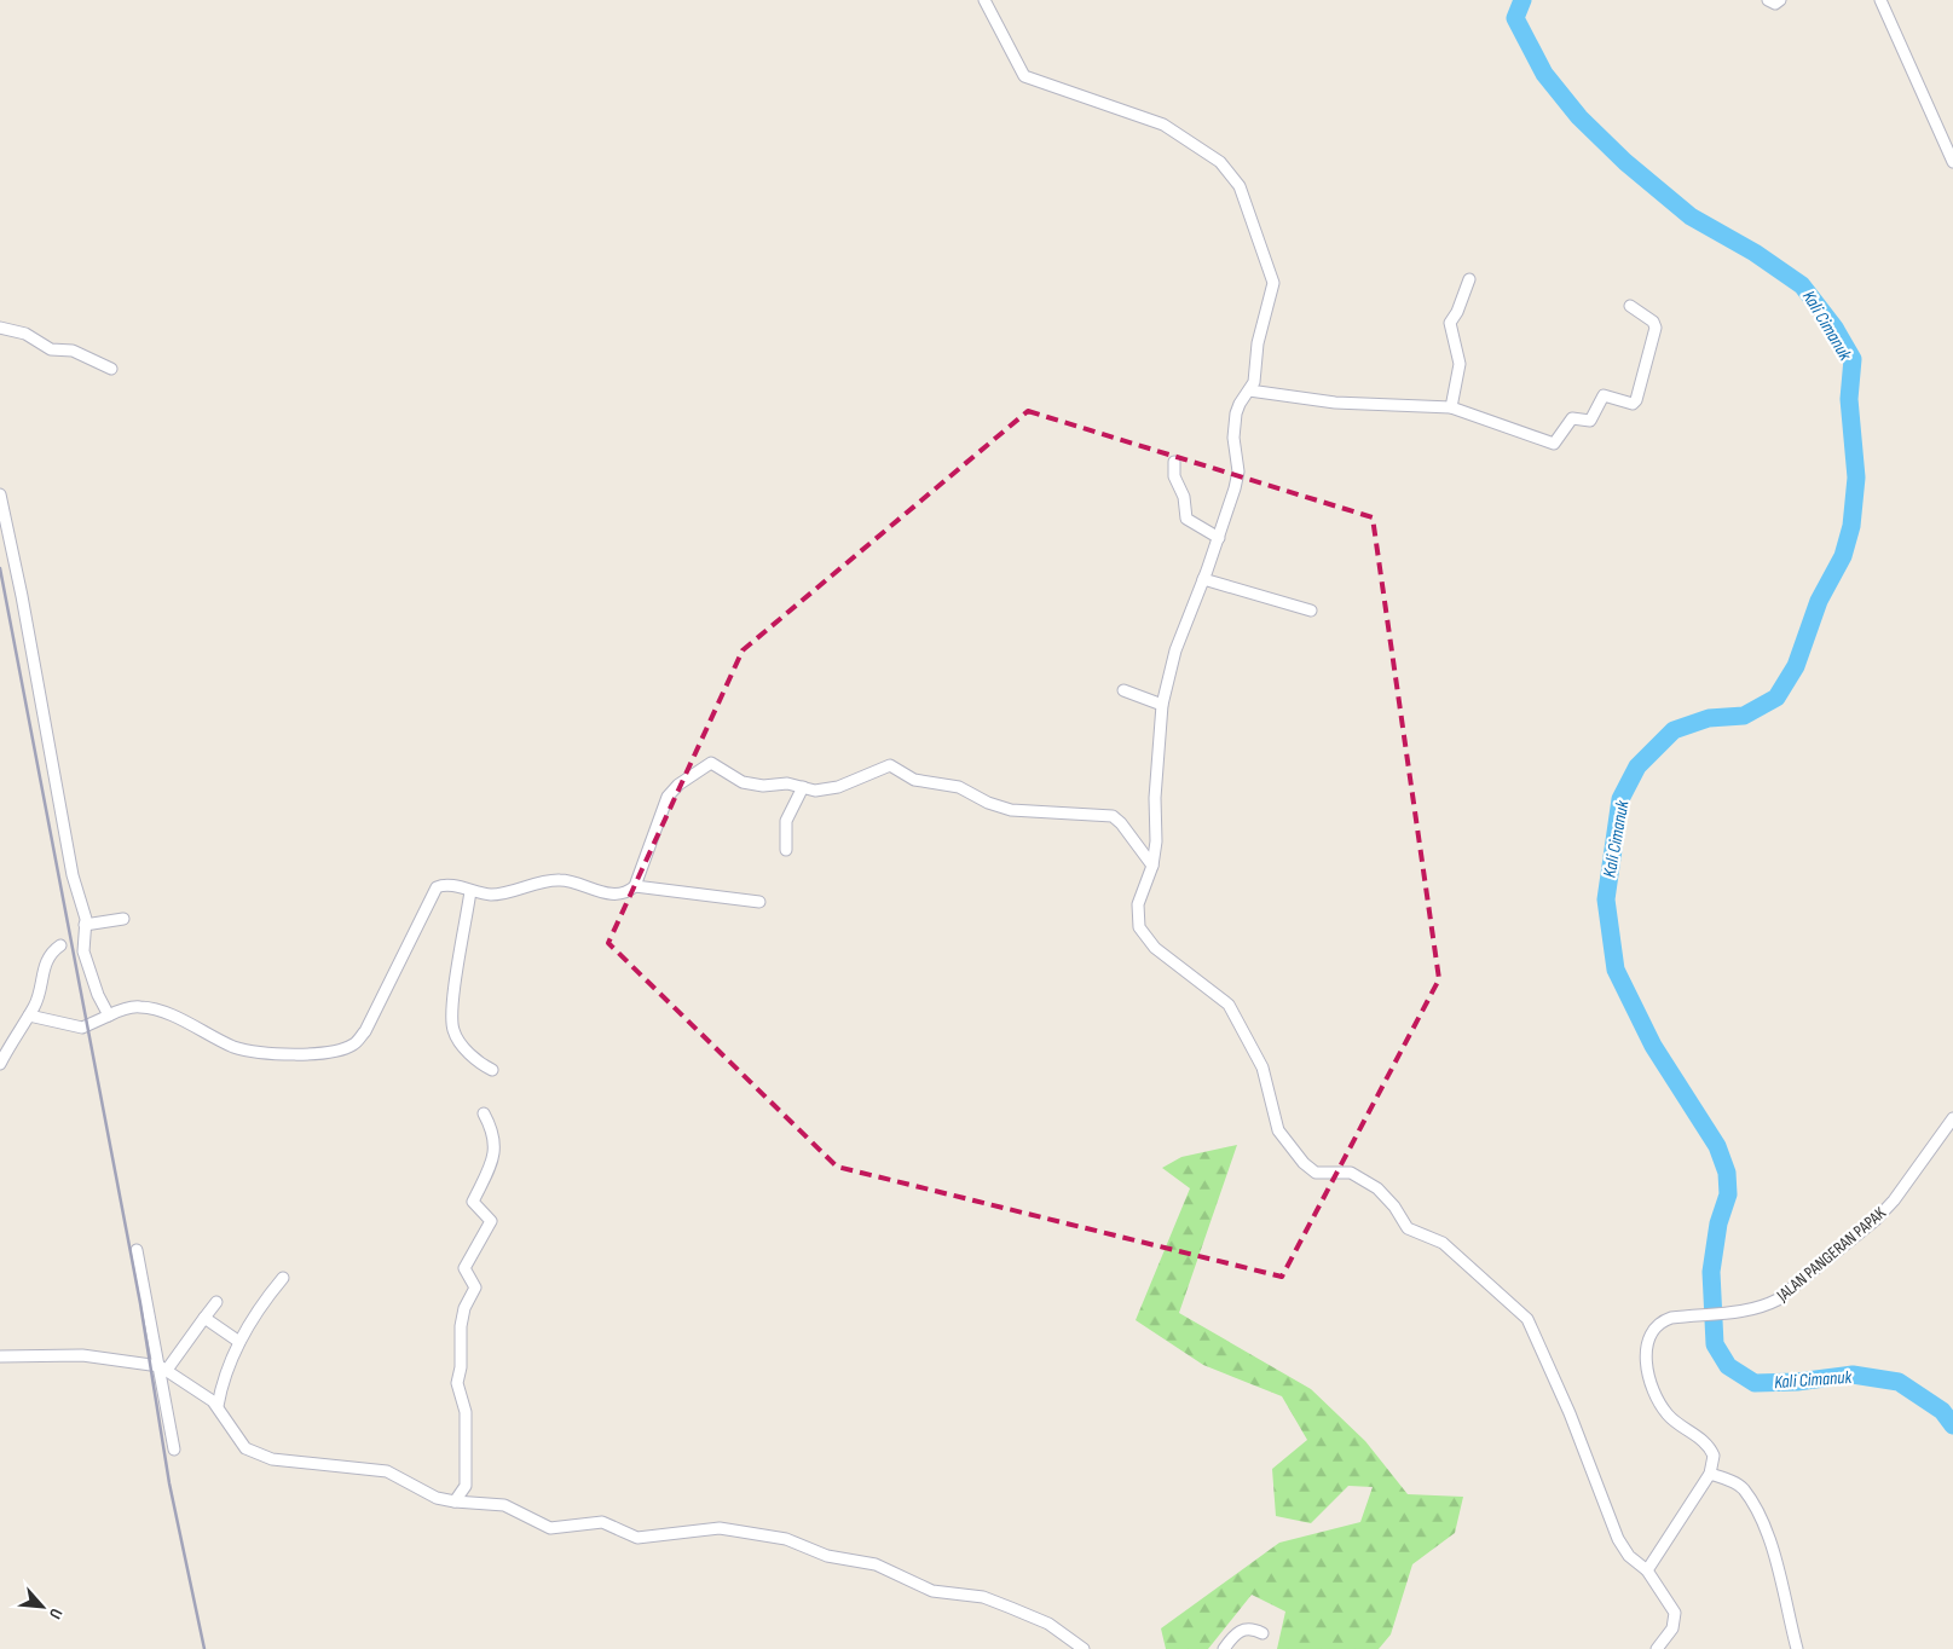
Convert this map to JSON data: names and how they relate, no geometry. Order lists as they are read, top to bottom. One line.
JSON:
{"streets":{"street":["JALAN PANGERAN PAPAK"]},"water":["Kali Cimanuk"],"north":"bottom right"}
